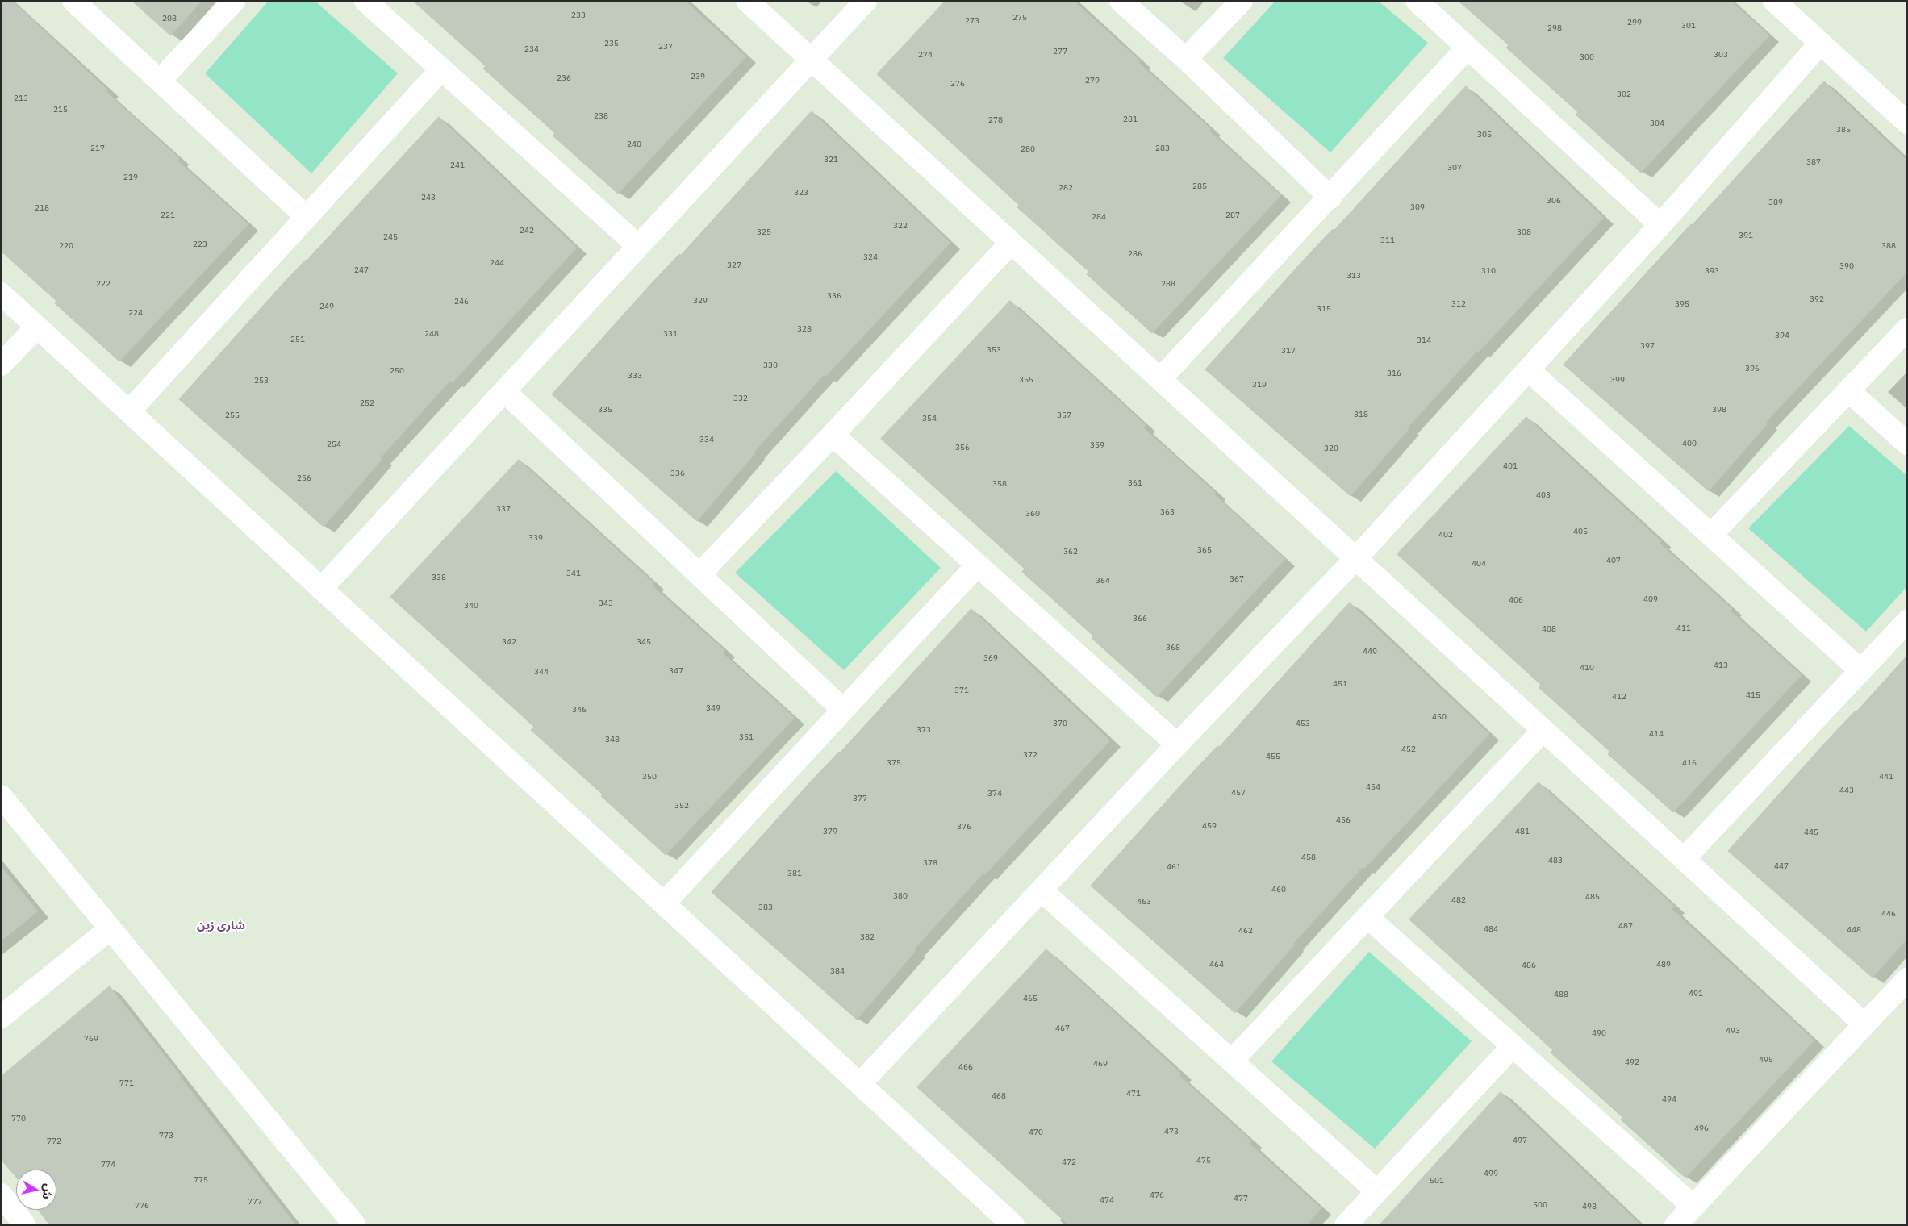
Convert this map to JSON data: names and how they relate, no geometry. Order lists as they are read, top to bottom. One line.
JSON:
{"districts":["شاری زین"],"house_numbers":["233","275","208","273","299","301","298","235","237","234","277","274","303","300","239","236","279","276","302","213","215","238","281","278","304","385","305","240","217","283","280","321","387","241","307","219","285","282","323","243","306","389","309","218","221","287","284","322","242","325","308","391","245","311","223","220","388","286","324","244","327","390","247","310","393","313","222","288","336","392","329","246","312","395","249","315","224","328","248","331","394","251","314","397","353","317","330","396","250","316","333","355","399","253","319","332","252","335","398","318","255","357","354","334","400","254","359","356","320","401","336","256","361","358","403","337","363","360","405","402","339","365","362","407","404","341","338","367","364","409","406","343","340","366","411","408","342","345","368","449","369","413","410","347","344","451","371","415","412","349","346","450","370","453","373","414","351","348","452","372","455","375","416","350","441","454","443","457","374","377","352","456","459","376","379","481","445","458","483","378","447","461","381","460","380","485","482","463","383","446","487","484","448","462","382","464","489","486","384","491","488","465","467","493","490","769","495","492","469","466","771","471","468","494","770","496","473","470","773","497","772","475","472","774","499","775","501","476","477","474","777","500","776","498"],"north":"right"}
